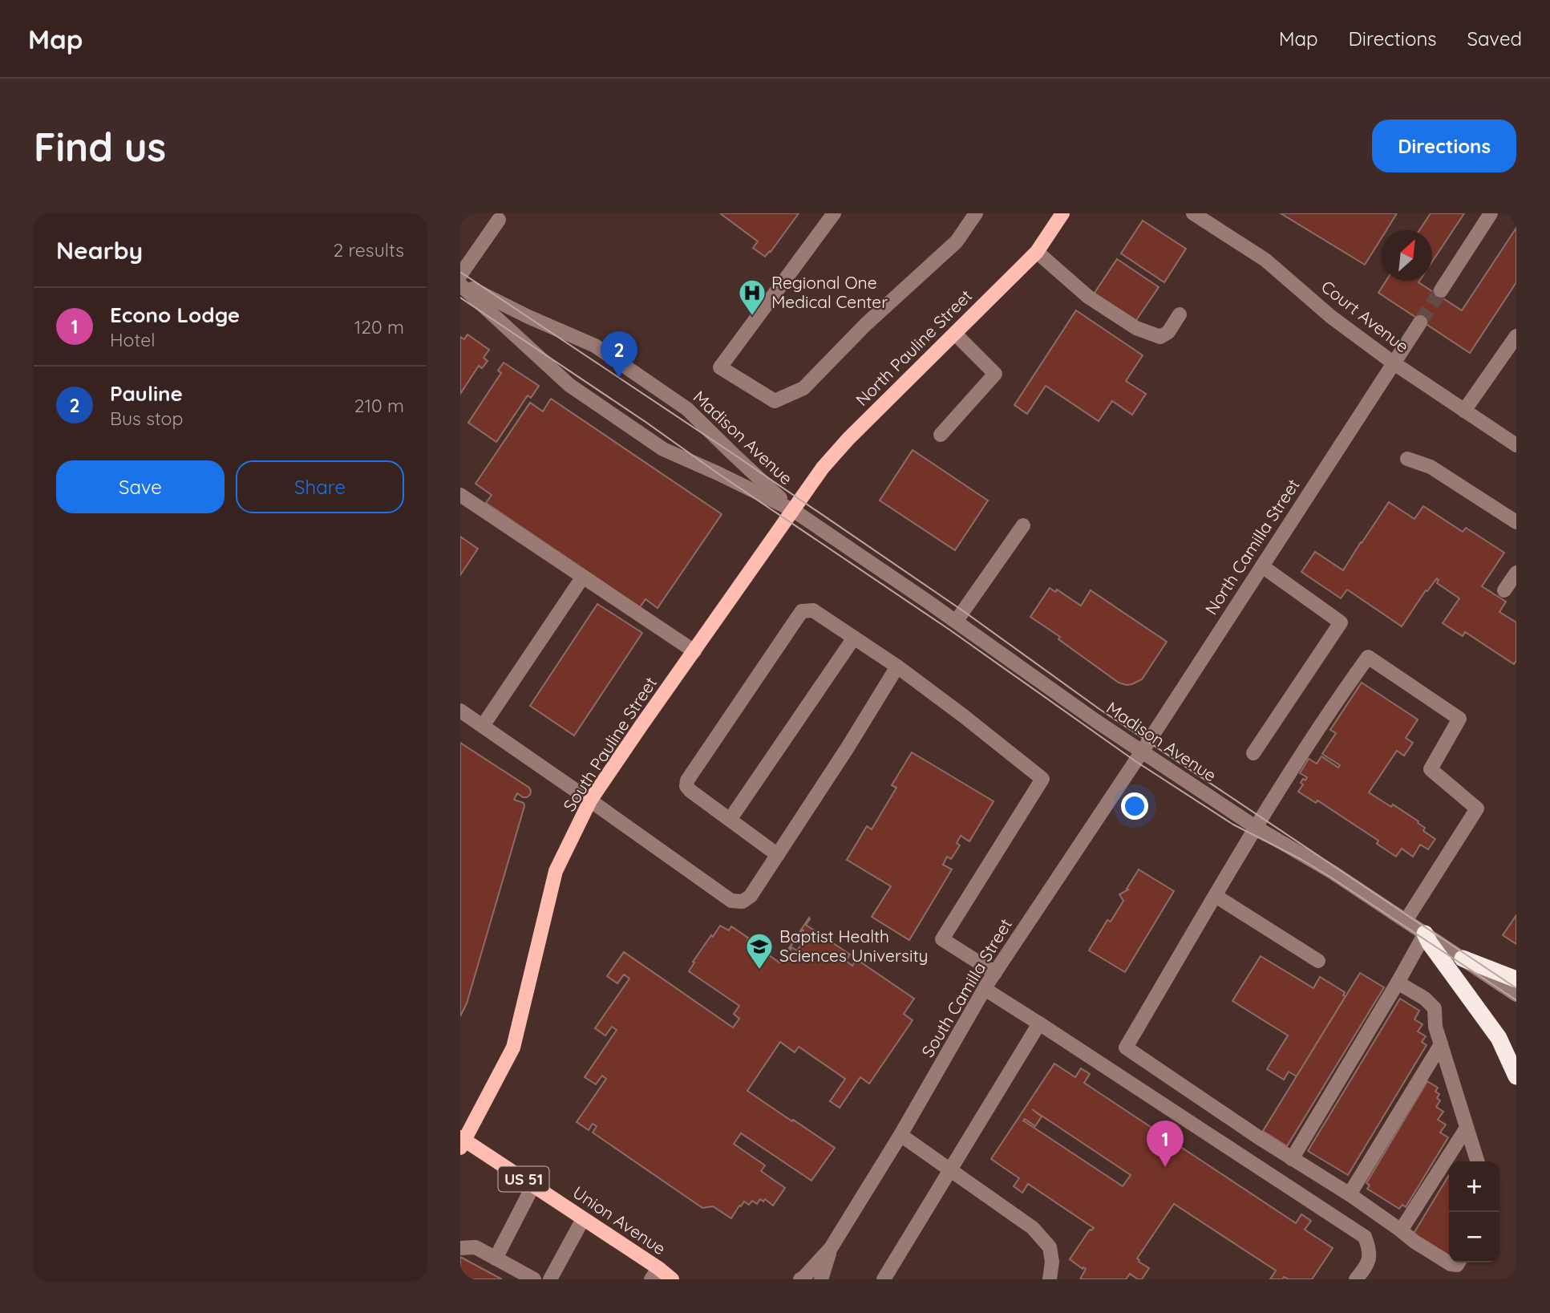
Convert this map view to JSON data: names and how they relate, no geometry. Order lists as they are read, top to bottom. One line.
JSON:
{"streets":{"main road":["North Pauline Street","South Pauline Street","US 51","Union Avenue"],"street":["Court Avenue","Madison Avenue","North Camilla Street","South Camilla Street"]},"crossings":[["Court Avenue","North Camilla Street"],["North Pauline Street","Madison Avenue"],["North Pauline Street","South Pauline Street"],["Madison Avenue","North Camilla Street"],["Madison Avenue","South Pauline Street"],["Madison Avenue","South Camilla Street"],["North Camilla Street","South Camilla Street"],["South Pauline Street","Union Avenue"]],"places":{"hospital":["Regional One Medical Center"],"school or university":["Baptist Health Sciences University"]},"north":"top right","page":{"header":"Map","nav":["Map","Directions","Saved"],"buttons":["Directions",["Save","Share"]],"title":"Find us","heading":["Nearby","2 results"],"list":[{"mark":"1","name":"Econo Lodge","note":"Hotel","value":"120 m"},{"mark":"2","name":"Pauline","note":"Bus stop","value":"210 m"}],"pins":["2","1"],"map_buttons":["+","−"]}}
